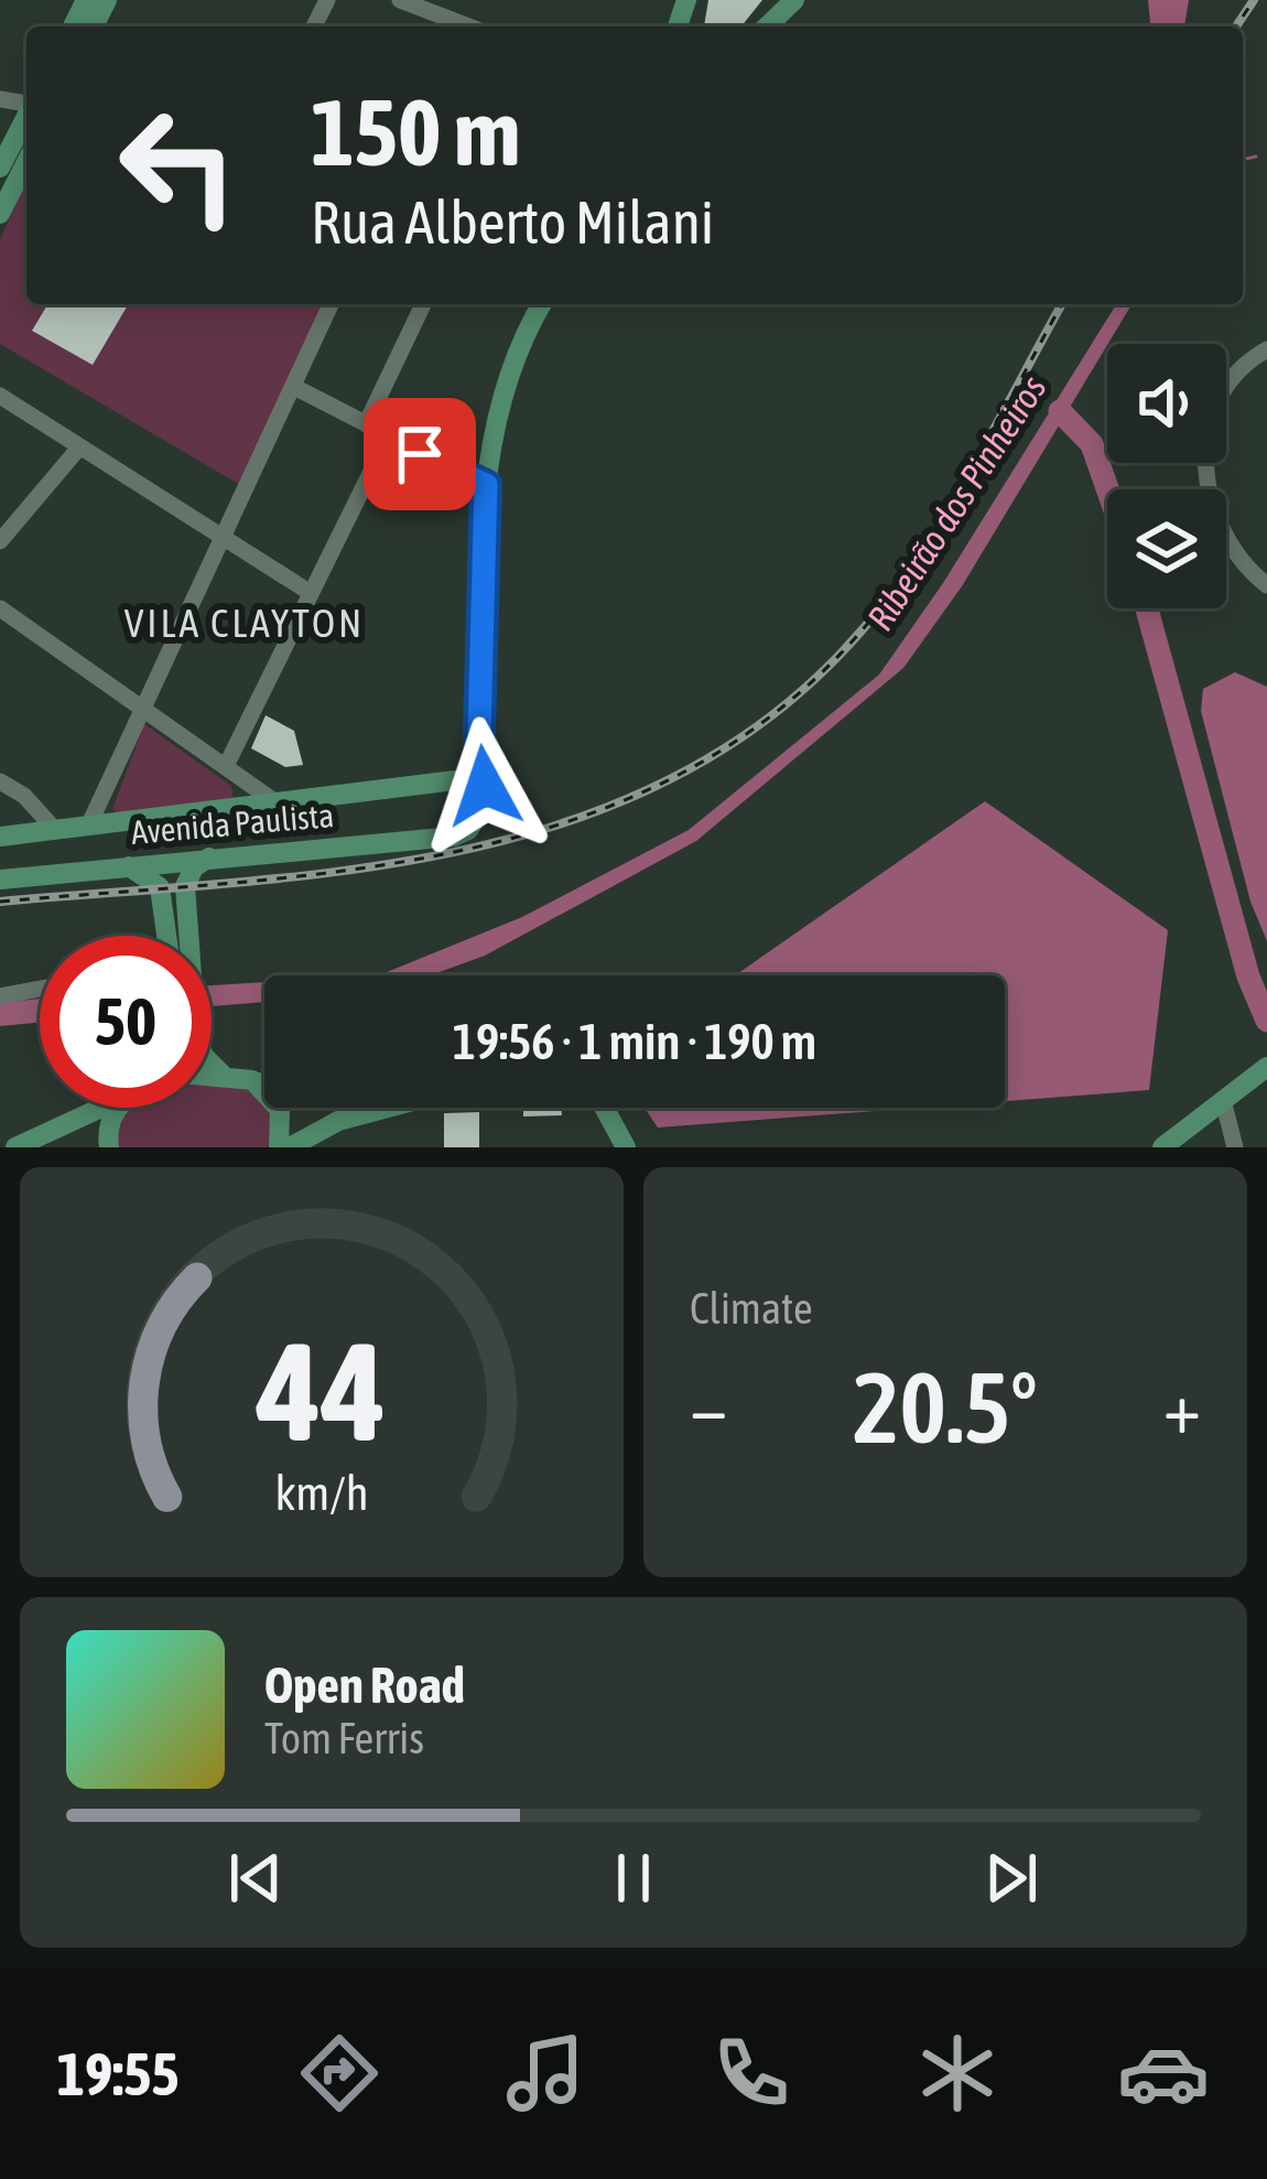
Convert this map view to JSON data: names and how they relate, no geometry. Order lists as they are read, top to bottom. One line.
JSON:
{"streets":{"main road":["Avenida Paulista"]},"districts":["VILA CLAYTON"],"water":["Ribeirão dos Pinheiros"],"page":{"turn":["150 m","Rua Alberto Milani"],"limit":"50","trip":"19:56 · 1 min · 190 m","tile":"Climate","heat":["−","20.5°","+"],"song":["Open Road","Tom Ferris"],"tabs":"19:55","gauge":["44","km/h"]}}
